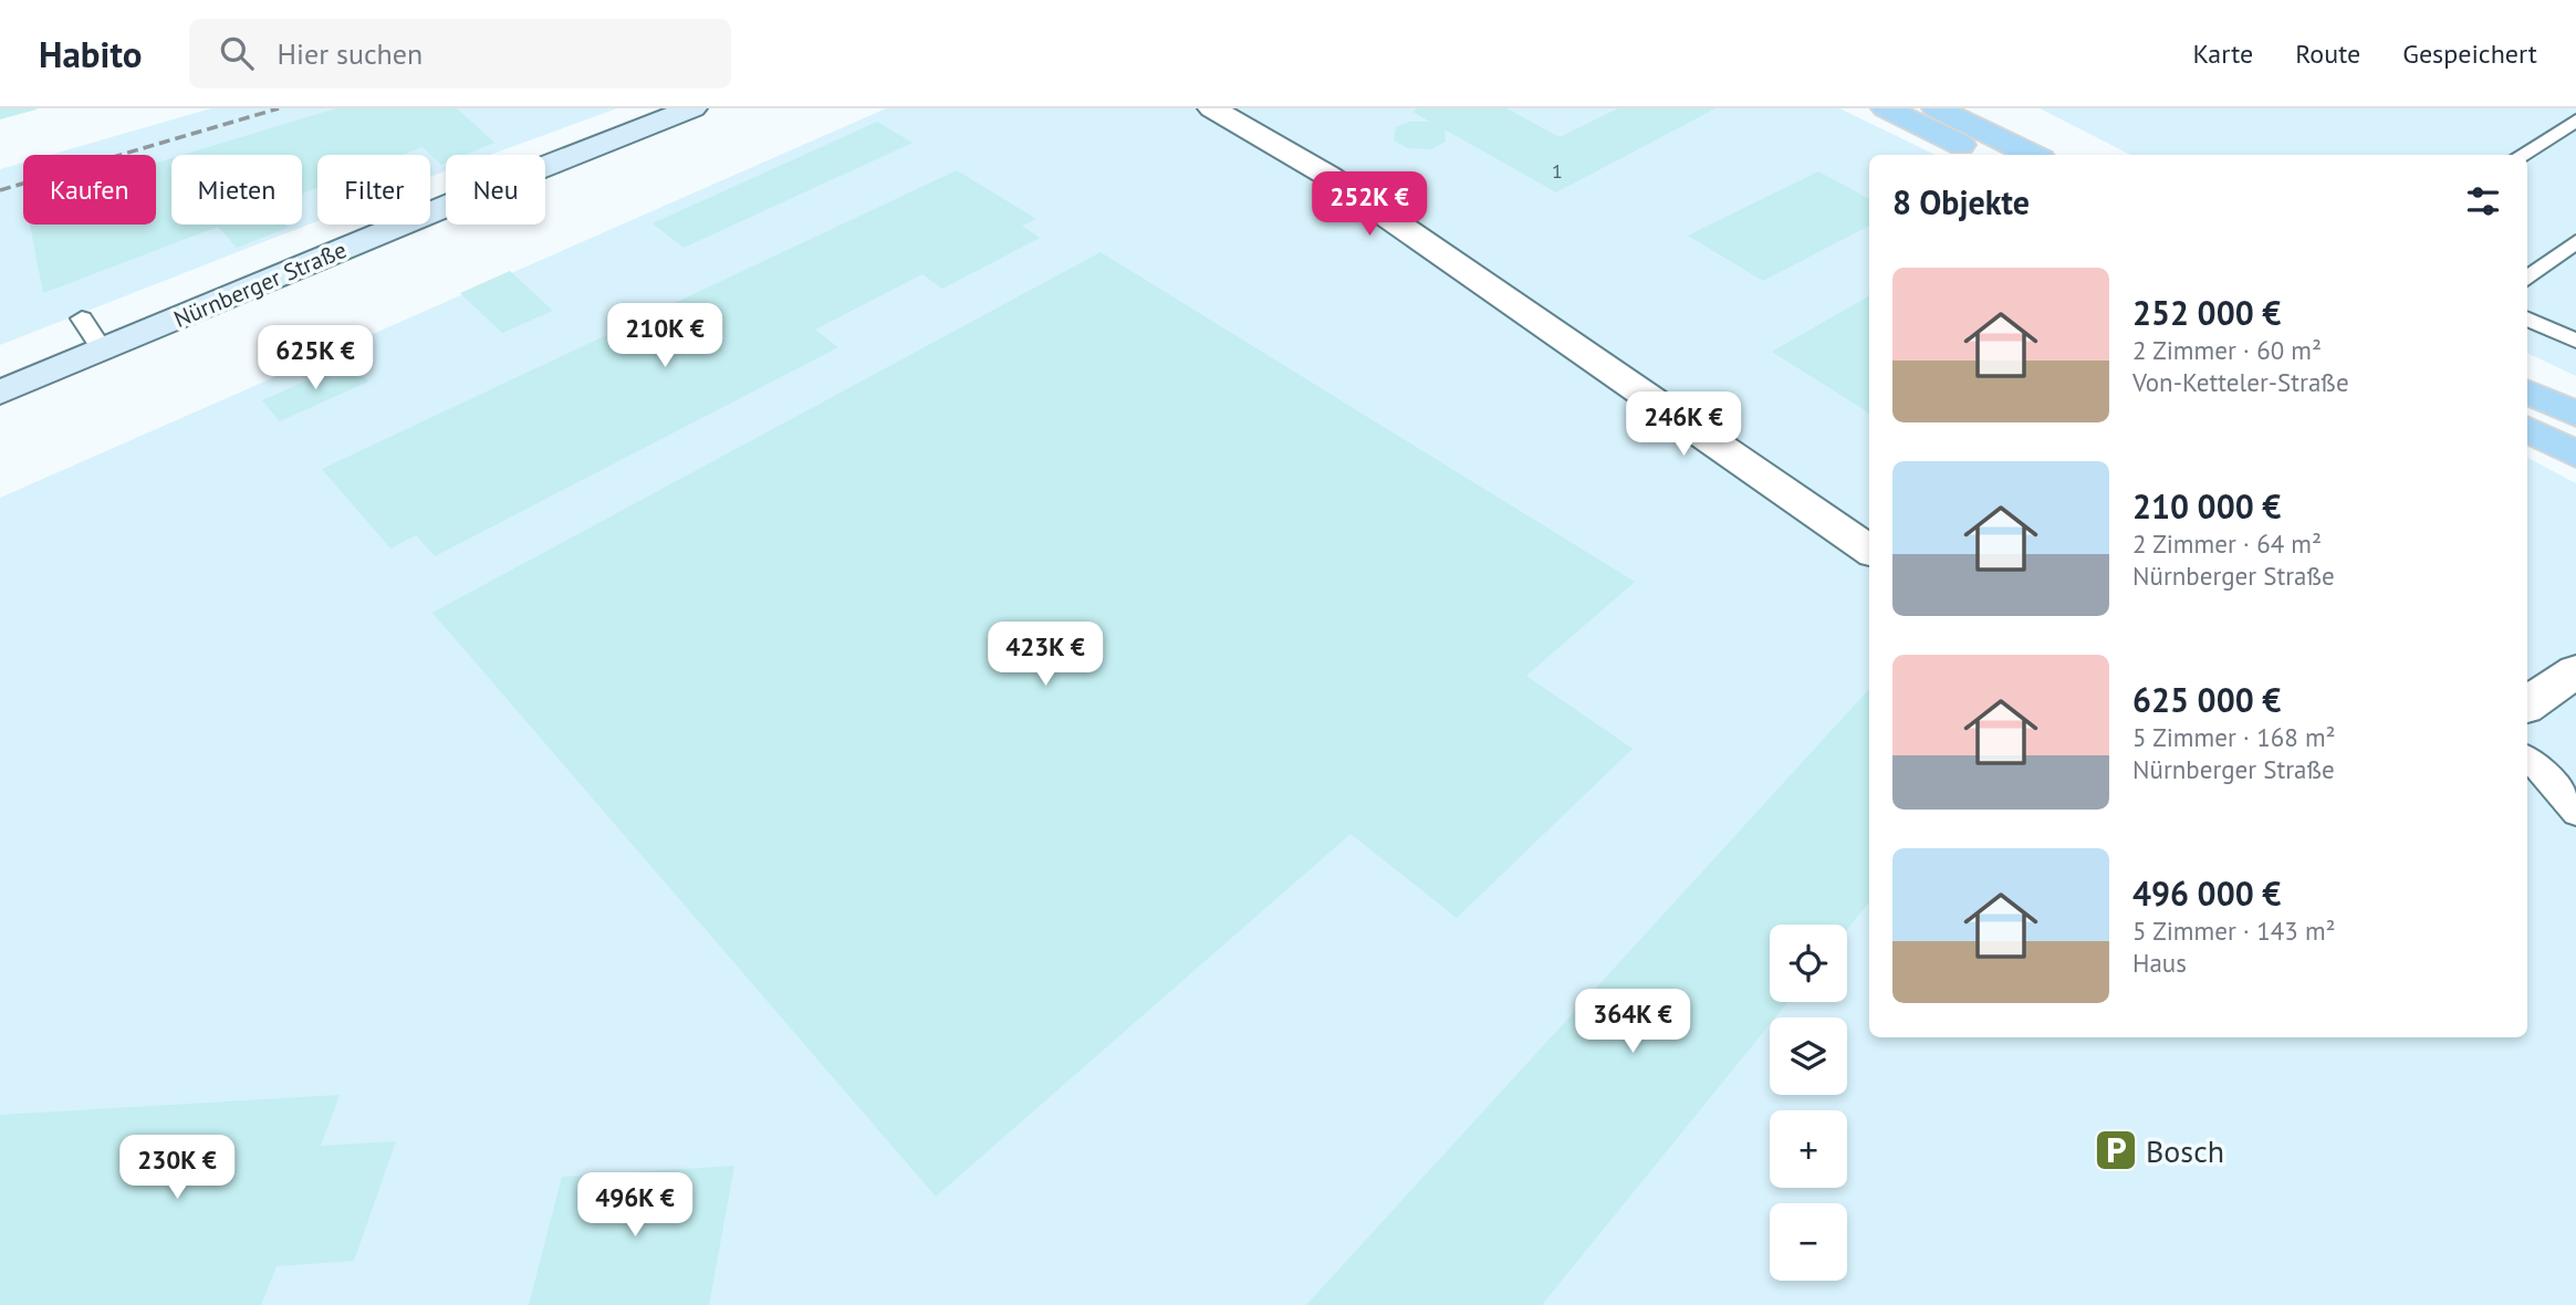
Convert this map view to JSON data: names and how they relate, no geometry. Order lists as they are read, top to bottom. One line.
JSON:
{"streets":{"street":["Nürnberger Straße"]},"places":{"parking":["Bosch"]},"house_numbers":["1"],"page":{"header":"Habito","search":"Hier suchen","nav":["Karte","Route","Gespeichert"],"chip":["Kaufen","Mieten","Filter","Neu"],"heading":"8 Objekte","price":["252K €","210K €","625K €","246K €","423K €","364K €","230K €","496K €"],"list":[{"name":"252 000 €","note":"2 Zimmer · 60 m² · Von-Ketteler-Straße"},{"name":"210 000 €","note":"2 Zimmer · 64 m² · Nürnberger Straße"},{"name":"625 000 €","note":"5 Zimmer · 168 m² · Nürnberger Straße"},{"name":"496 000 €","note":"5 Zimmer · 143 m² · Haus"}],"map_buttons":["+","−"]}}
